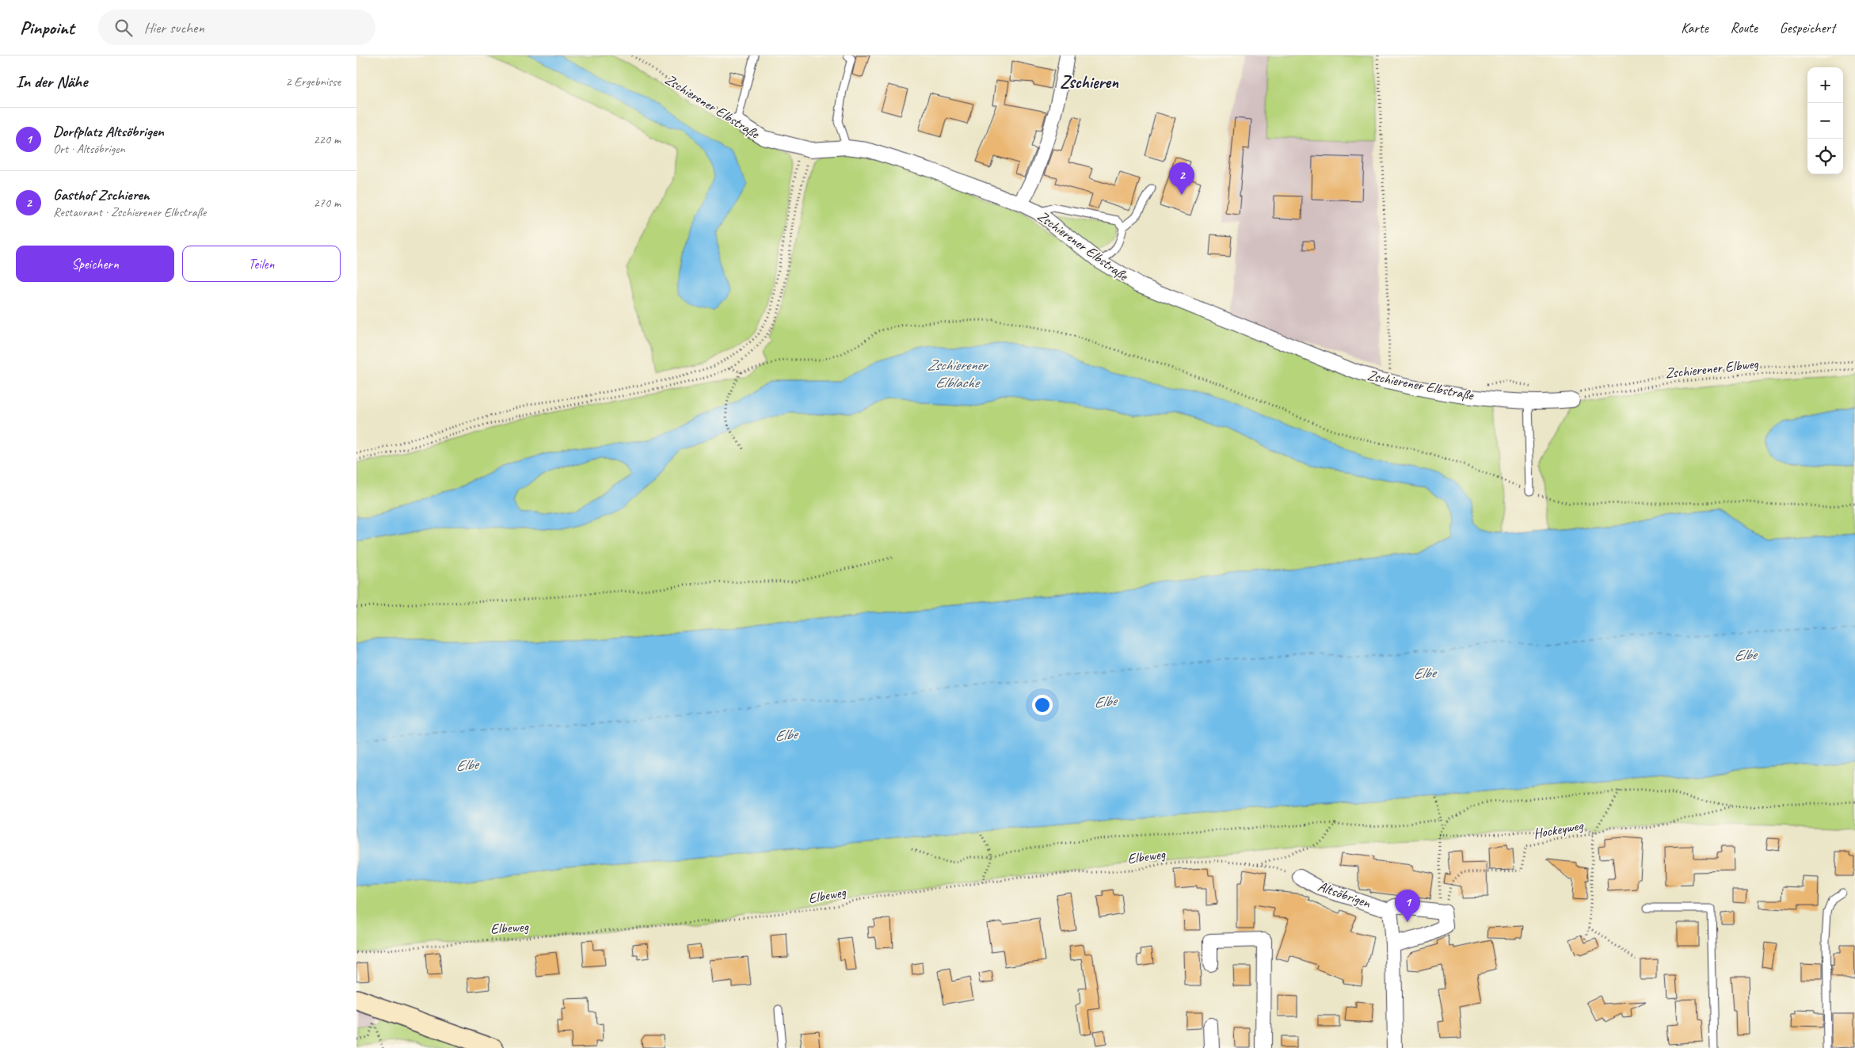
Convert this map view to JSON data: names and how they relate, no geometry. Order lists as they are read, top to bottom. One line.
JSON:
{"streets":{"street":["Zschierener Elbstraße","Altsöbrigen"],"path":["Zschierener Elbweg","Hockeyweg","Elbeweg"]},"crossings":[["Zschierener Elbstraße","Zschierener Elbweg"],["Hockeyweg","Altsöbrigen"],["Elbeweg","Altsöbrigen"]],"districts":["Zschieren"],"water":["Zschierener Elblache","Elbe"],"page":{"header":"Pinpoint","search":"Hier suchen","nav":["Karte","Route","Gespeichert"],"heading":["In der Nähe","2 Ergebnisse"],"map_buttons":["+","−"],"list":[{"mark":"1","name":"Dorfplatz Altsöbrigen","note":"Ort · Altsöbrigen","value":"220 m"},{"mark":"2","name":"Gasthof Zschieren","note":"Restaurant · Zschierener Elbstraße","value":"270 m"}],"pins":["2","1"],"buttons":["Speichern","Teilen"]}}
